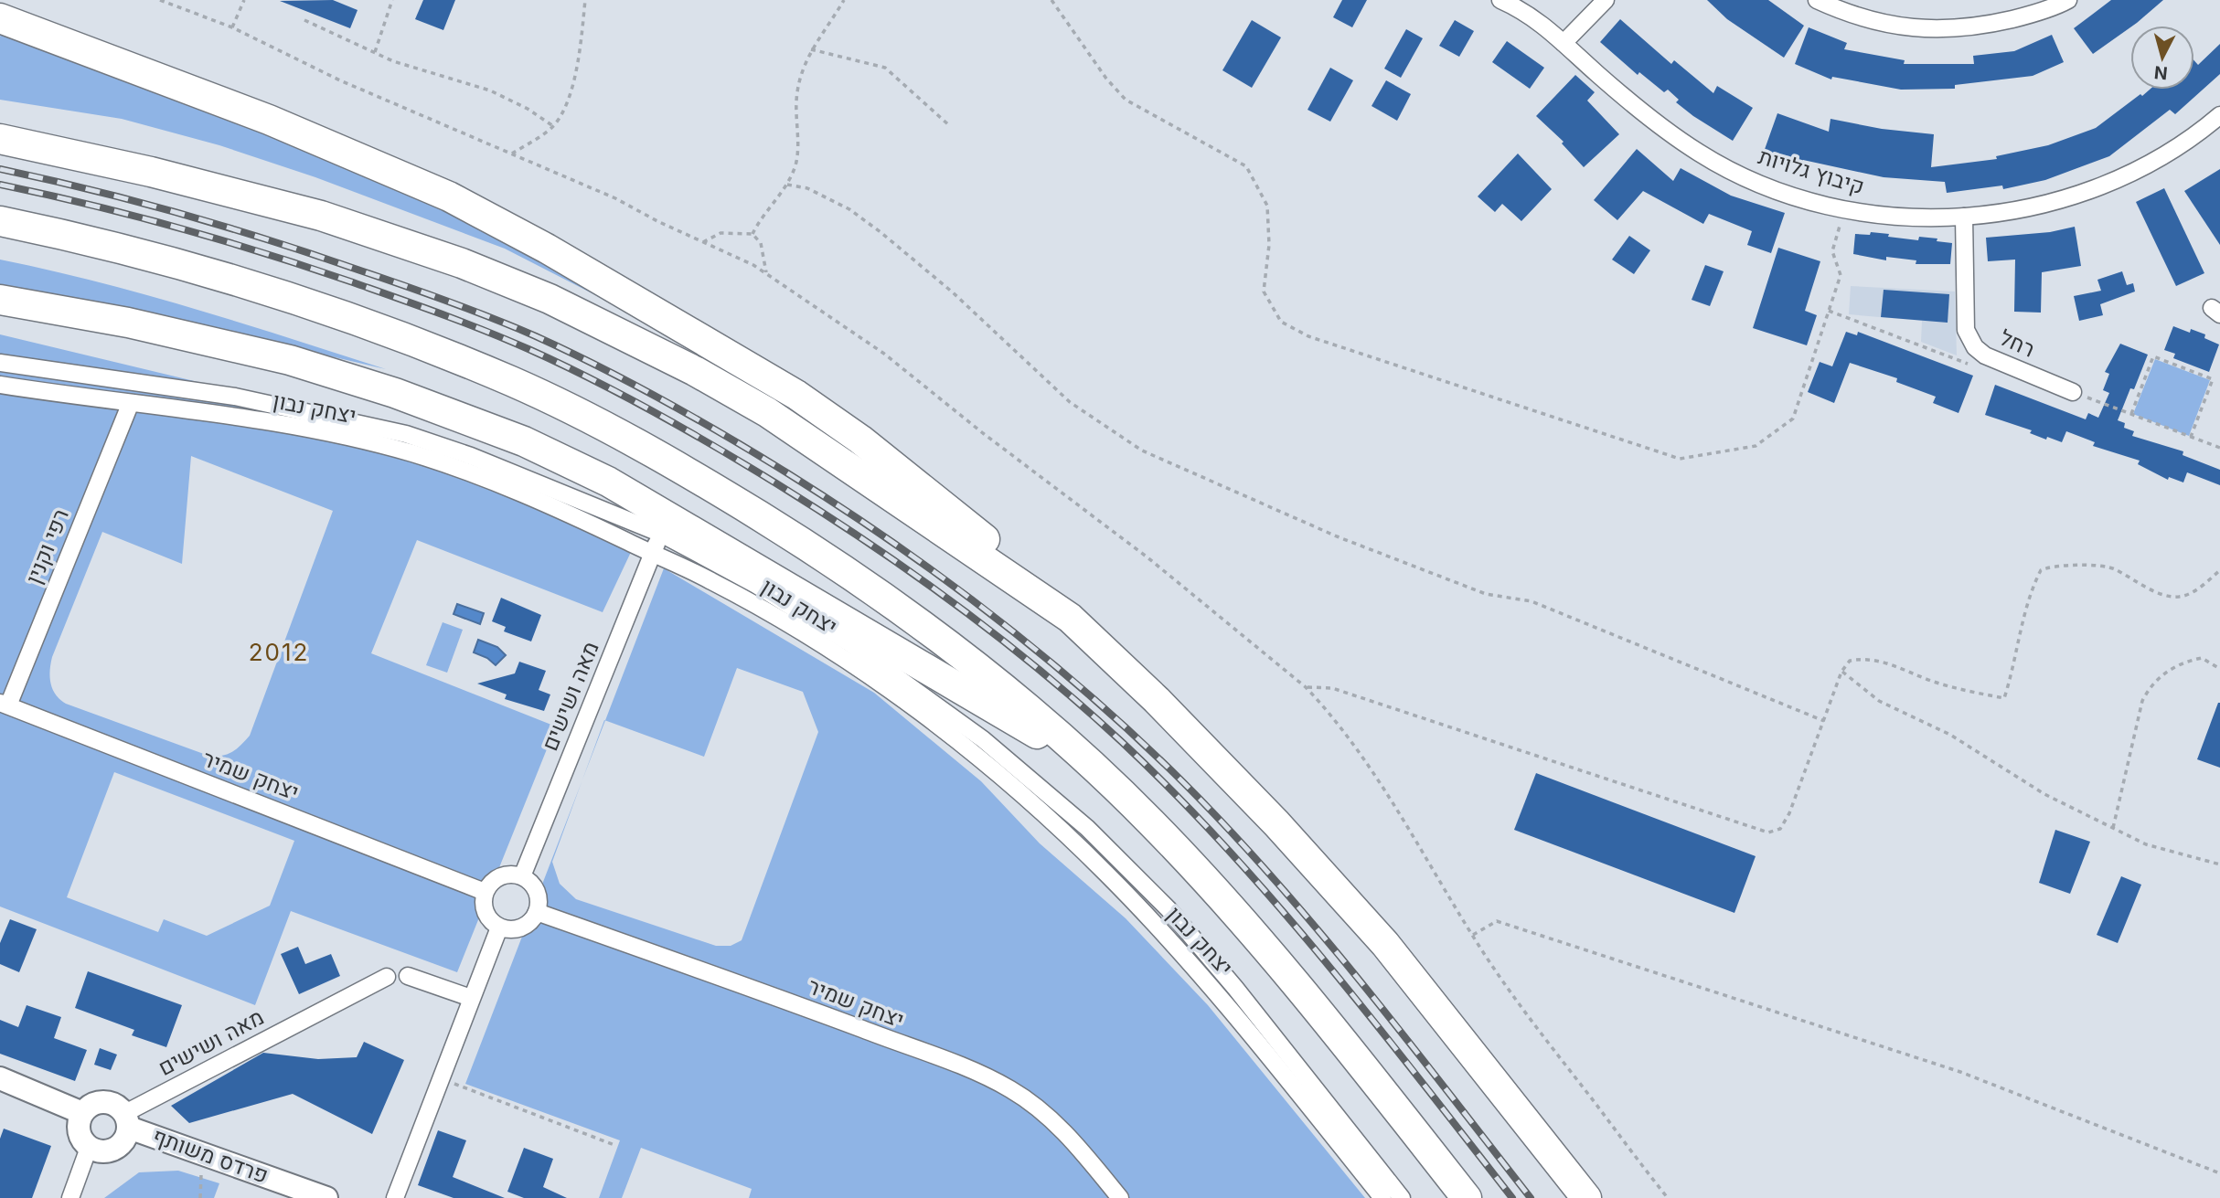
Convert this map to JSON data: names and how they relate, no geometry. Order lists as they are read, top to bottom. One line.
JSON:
{"streets":{"street":["קיבוץ גלויות","רחל","יצחק נבון","רפי וקנין","מאה ושישים","יצחק שמיר","פרדס משותף"]},"crossings":[["קיבוץ גלויות","רחל"],["יצחק נבון","רפי וקנין"],["יצחק נבון","מאה ושישים"],["רפי וקנין","יצחק שמיר"],["מאה ושישים","יצחק שמיר"],["מאה ושישים","פרדס משותף"]],"districts":["2012"],"north":"bottom"}
